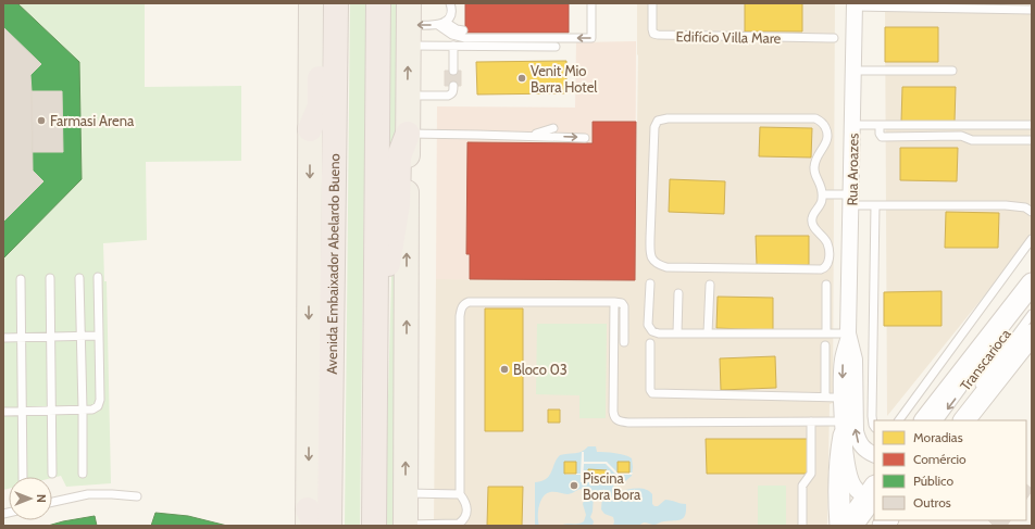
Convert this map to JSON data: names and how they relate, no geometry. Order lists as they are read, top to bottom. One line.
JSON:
{"streets":{"highway":["Avenida Embaixador Abelardo Bueno"],"street":["Rua Aroazes"],"lane":["Edifício Villa Mare","Transcarioca"]},"places":["Venit Mio Barra Hotel","Farmasi Arena","Bloco 03","Piscina Bora Bora"],"legend":["Moradias","Comércio","Público","Outros"],"north":"right"}
